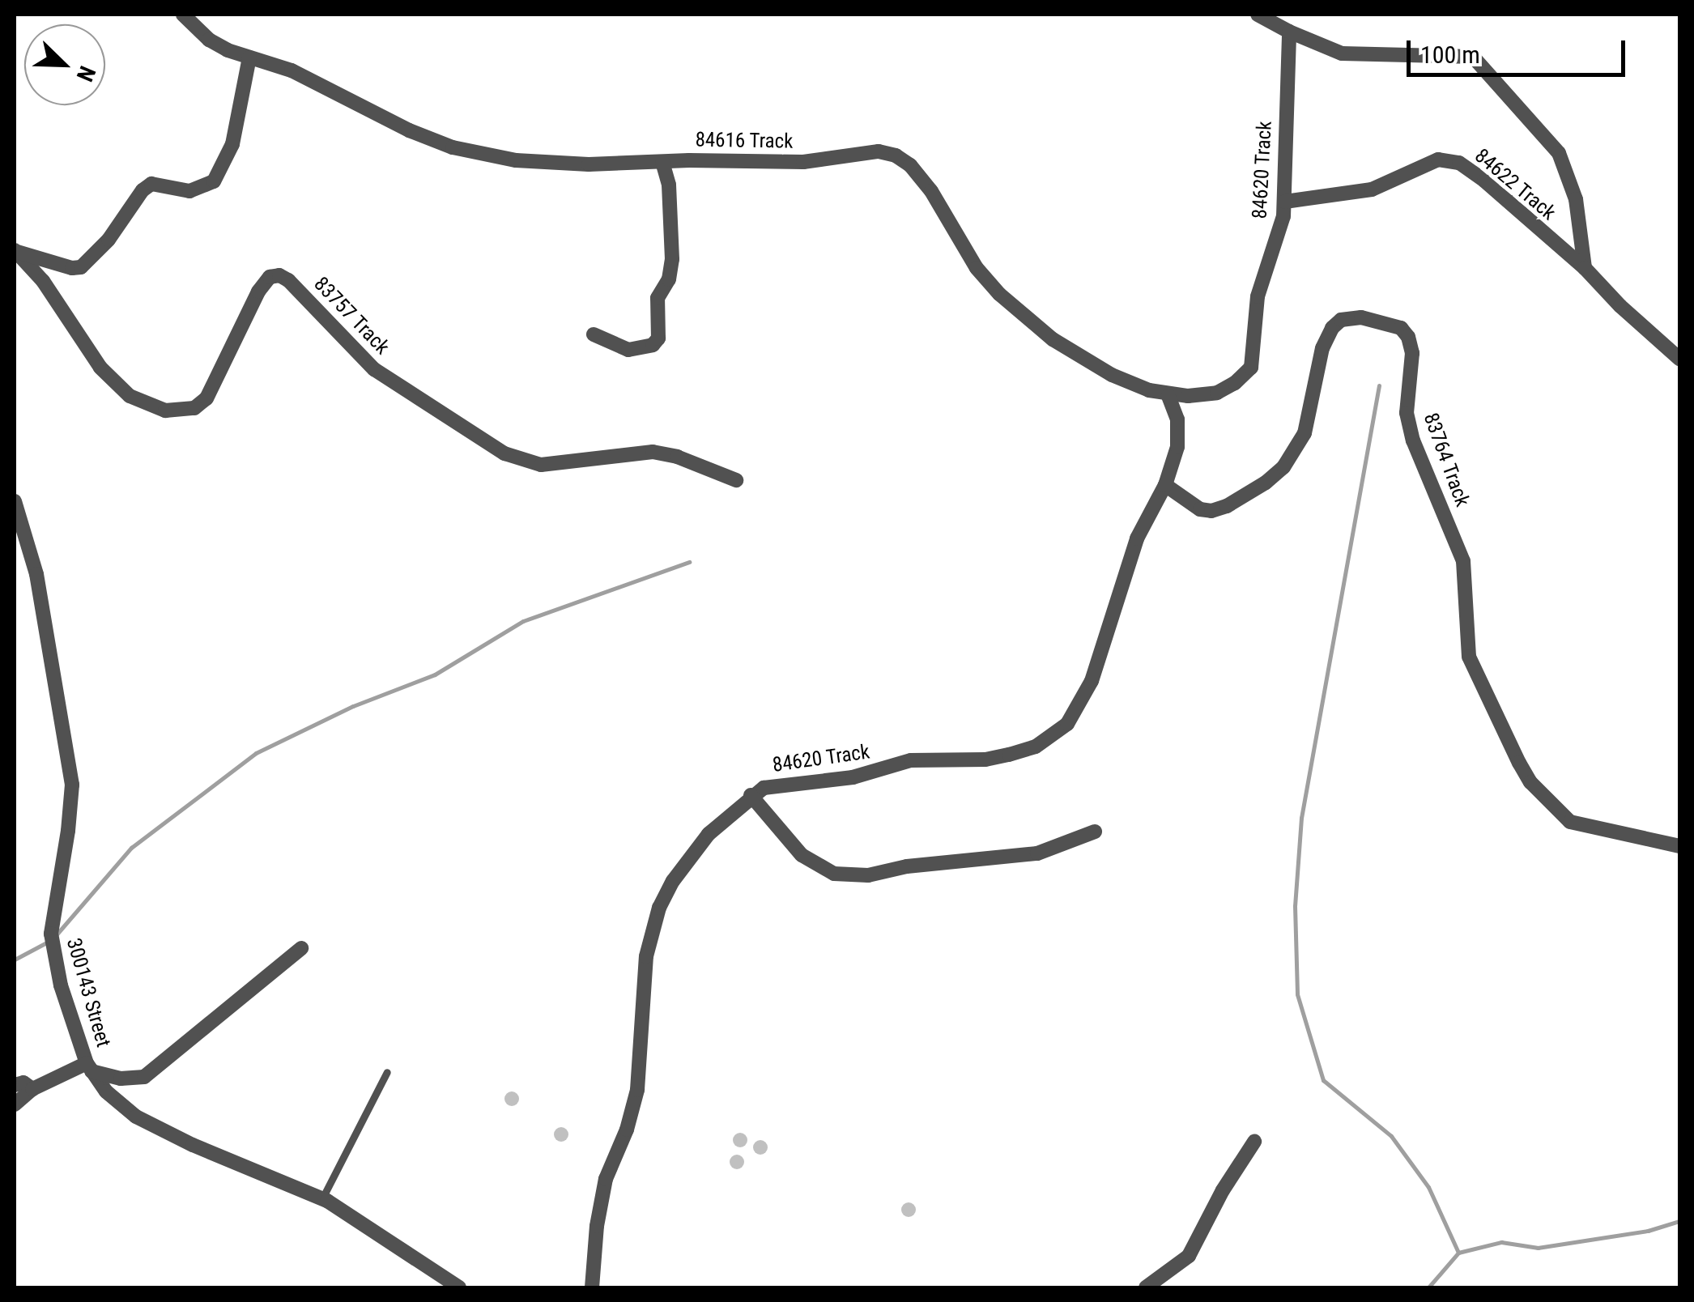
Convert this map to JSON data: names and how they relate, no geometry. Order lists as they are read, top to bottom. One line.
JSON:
{"streets":{"street":["84616 Track","84620 Track","84622 Track","83757 Track","83764 Track","300143 Street"]},"crossings":[["84616 Track","84620 Track"],["84620 Track","84622 Track"],["84620 Track","83764 Track"]],"scale_bar":"100 m","north":"bottom right"}
